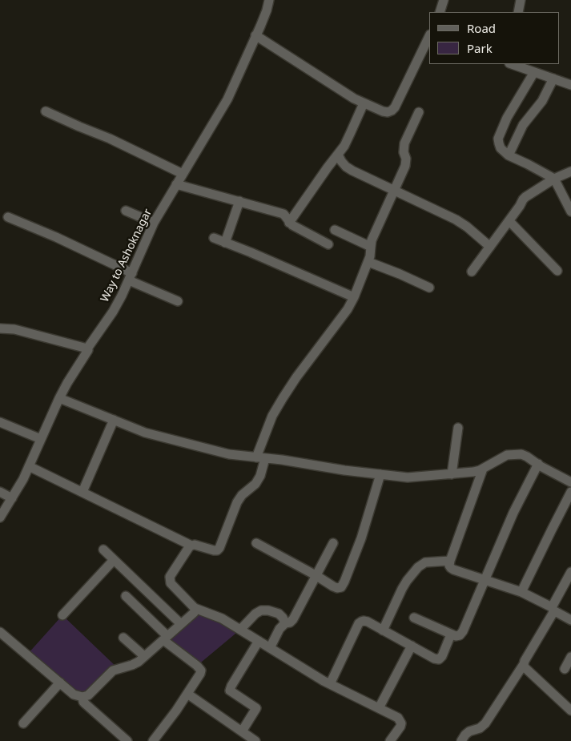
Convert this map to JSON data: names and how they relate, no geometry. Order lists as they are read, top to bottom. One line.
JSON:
{"streets":{"street":["Way to Ashoknagar"]},"legend":["Road","Park"]}
